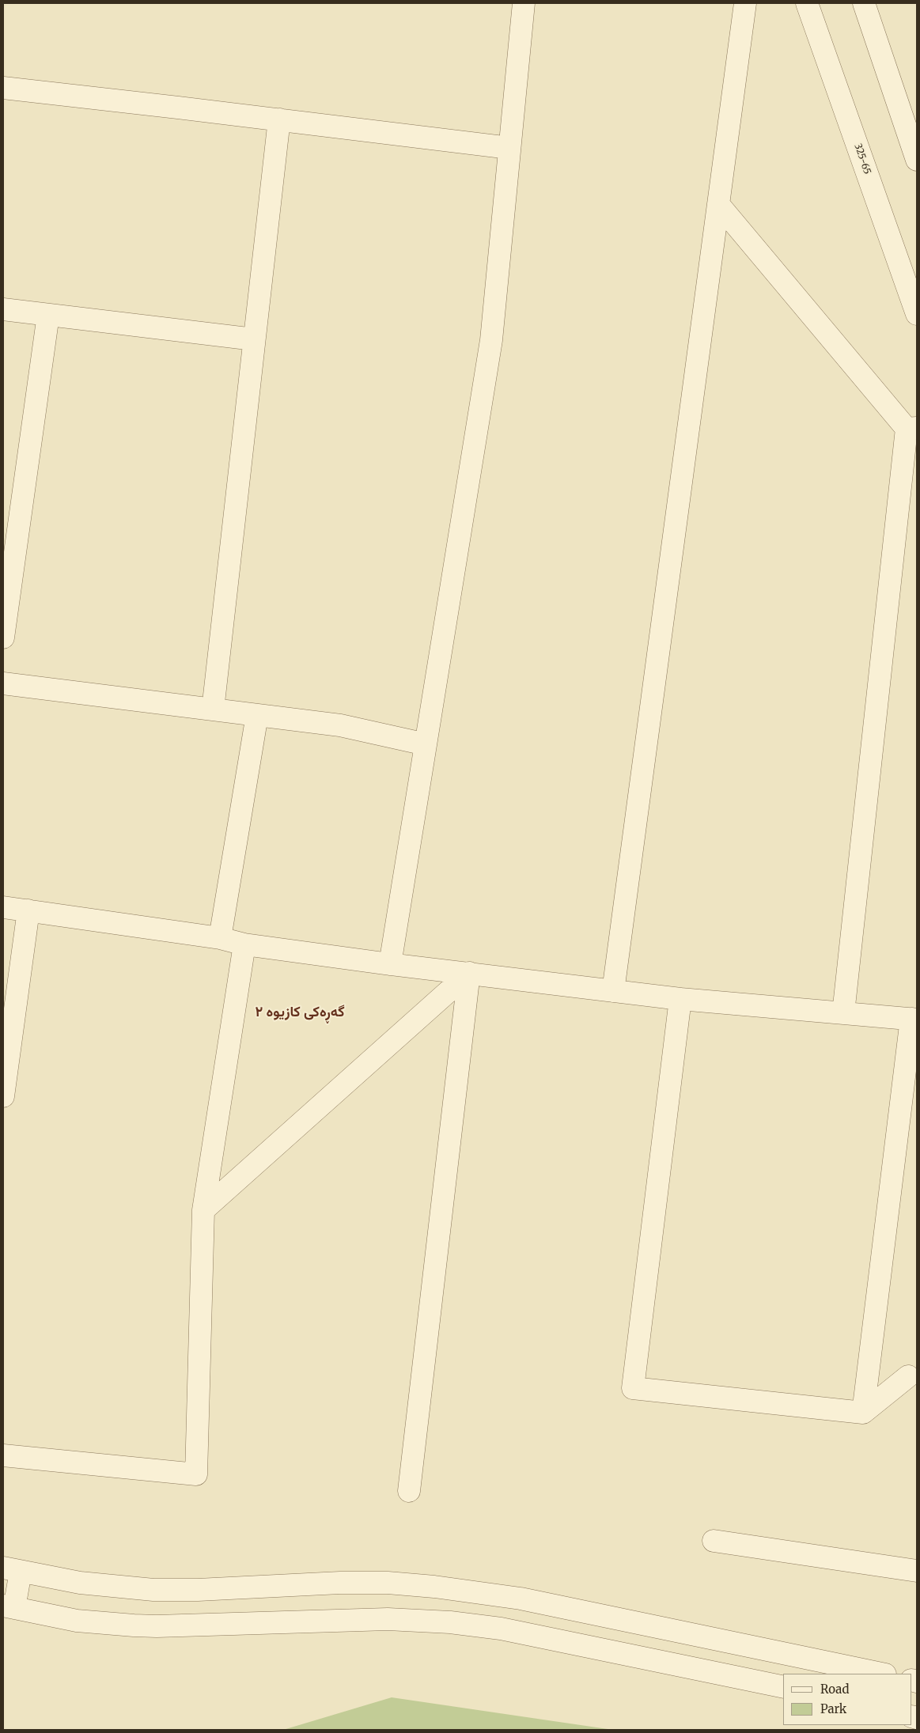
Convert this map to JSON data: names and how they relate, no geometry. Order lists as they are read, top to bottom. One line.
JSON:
{"streets":{"street":["325-65"]},"districts":["گەڕەکی کازیوە ٢"],"legend":["Road","Park"]}
